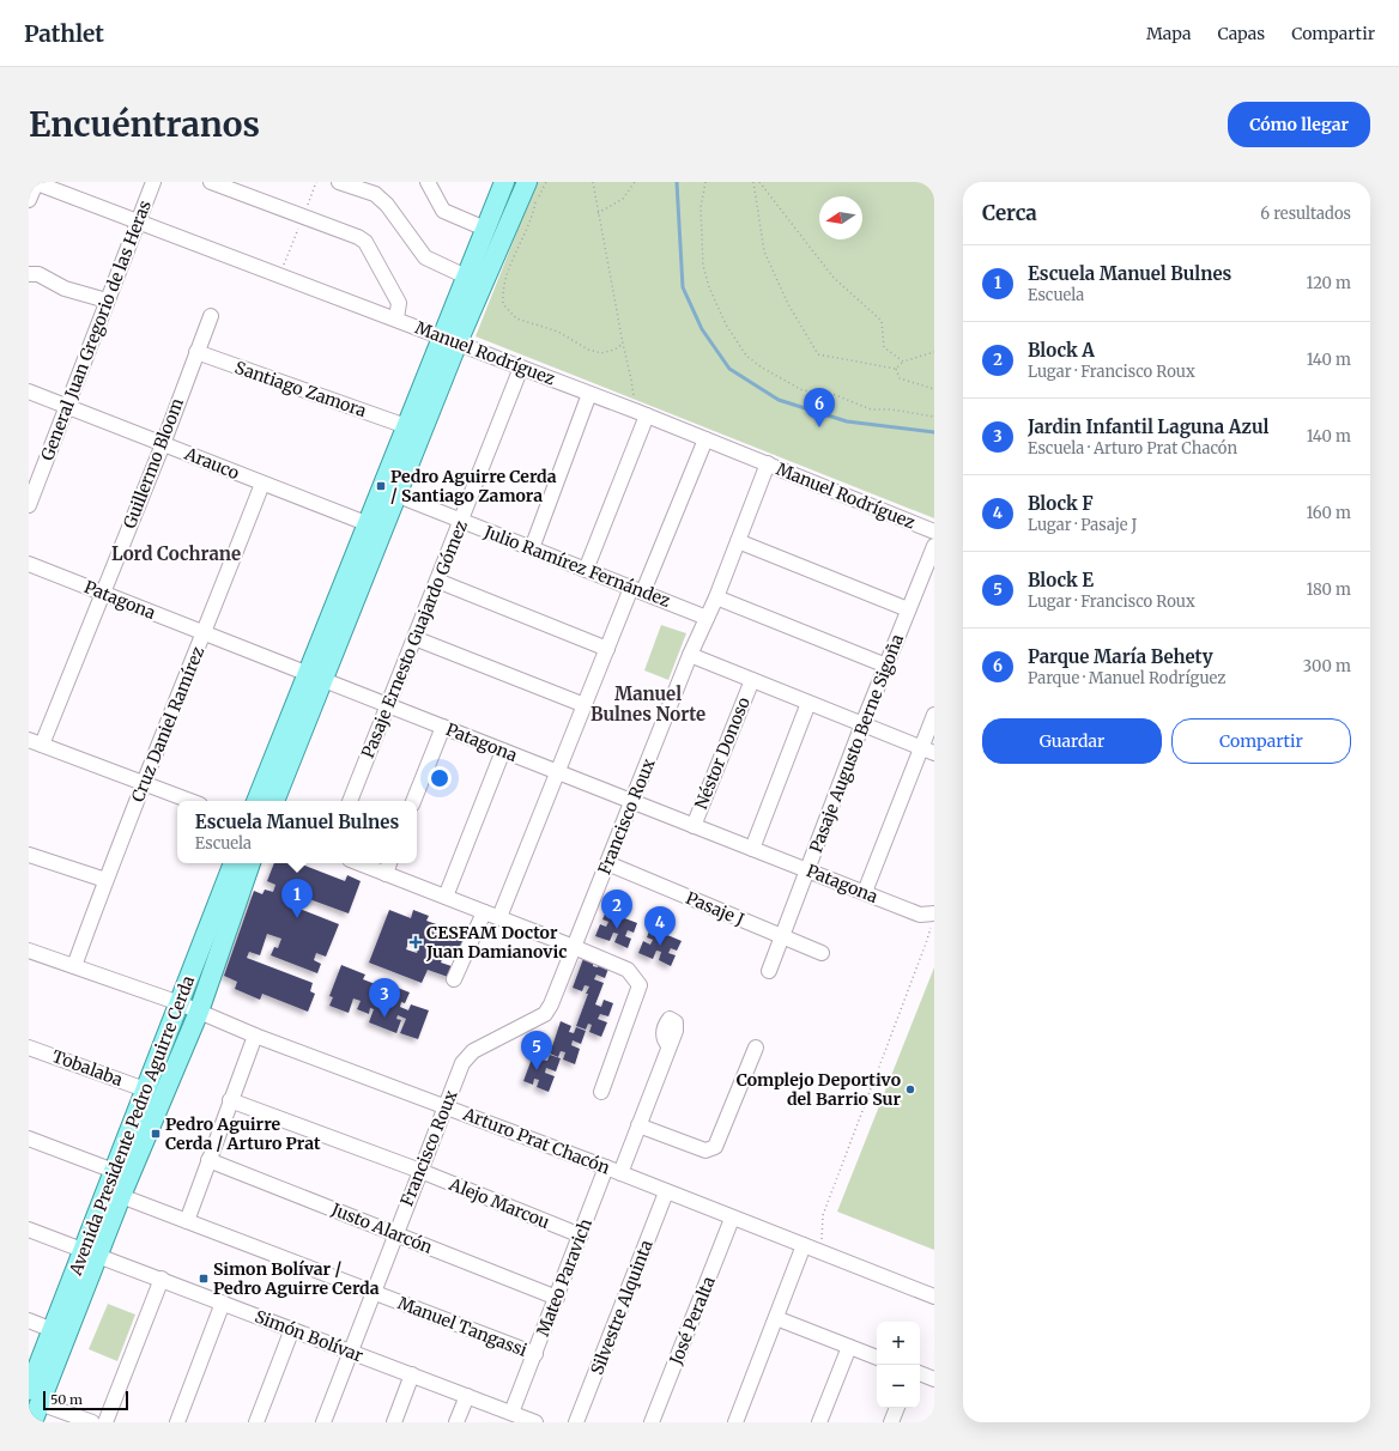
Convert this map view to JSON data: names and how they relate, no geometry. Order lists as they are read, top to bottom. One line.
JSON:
{"streets":{"main road":["Avenida Presidente Pedro Aguirre Cerda"],"street":["General Juan Gregorio de las Heras","Manuel Rodríguez","Santiago Zamora","Guillermo Bloom","Arauco","Julio Ramírez Fernández","Patagona","Pasaje Ernesto Guajardo Gómez","Cruz Daniel Ramírez","Pasaje Augusto Berne Sigoña","Néstor Donoso","Francisco Roux","Pasaje J","Tobalaba","Arturo Prat Chacón","Alejo Marcou","Justo Alarcón","Mateo Paravich","Silvestre Alquinta","José Peralta","Manuel Tangassi","Simón Bolívar"]},"crossings":[["General Juan Gregorio de las Heras","Manuel Rodríguez"],["General Juan Gregorio de las Heras","Arauco"],["Manuel Rodríguez","Pasaje Ernesto Guajardo Gómez"],["Manuel Rodríguez","Francisco Roux"],["Santiago Zamora","Guillermo Bloom"],["Guillermo Bloom","Arauco"],["Guillermo Bloom","Patagona"],["Arauco","Cruz Daniel Ramírez"],["Julio Ramírez Fernández","Pasaje Ernesto Guajardo Gómez"],["Julio Ramírez Fernández","Francisco Roux"],["Patagona","Pasaje Ernesto Guajardo Gómez"],["Patagona","Cruz Daniel Ramírez"],["Patagona","Pasaje Augusto Berne Sigoña"],["Patagona","Néstor Donoso"],["Patagona","Francisco Roux"],["Cruz Daniel Ramírez","Arturo Prat Chacón"],["Pasaje Augusto Berne Sigoña","Pasaje J"],["Francisco Roux","Pasaje J"],["Francisco Roux","Arturo Prat Chacón"],["Francisco Roux","Alejo Marcou"],["Francisco Roux","Justo Alarcón"],["Francisco Roux","Manuel Tangassi"],["Francisco Roux","Simón Bolívar"],["Tobalaba","Avenida Presidente Pedro Aguirre Cerda"],["Avenida Presidente Pedro Aguirre Cerda","Arturo Prat Chacón"],["Avenida Presidente Pedro Aguirre Cerda","Manuel Tangassi"],["Avenida Presidente Pedro Aguirre Cerda","Simón Bolívar"],["Arturo Prat Chacón","Mateo Paravich"],["Arturo Prat Chacón","Silvestre Alquinta"],["Arturo Prat Chacón","José Peralta"],["Alejo Marcou","Mateo Paravich"],["Justo Alarcón","Mateo Paravich"],["Mateo Paravich","Manuel Tangassi"],["Mateo Paravich","Simón Bolívar"]],"districts":["Lord Cochrane","Manuel Bulnes Norte"],"places":{"transit":["Pedro Aguirre Cerda / Santiago Zamora","Pedro Aguirre Cerda / Arturo Prat","Simon Bolívar / Pedro Aguirre Cerda"],"health":["CESFAM Doctor Juan Damianovic"],"other":["Complejo Deportivo del Barrio Sur"]},"scale_bar":"50 m","north":"left","page":{"header":"Pathlet","nav":["Mapa","Capas","Compartir"],"buttons":["Cómo llegar",["Guardar","Compartir"]],"title":"Encuéntranos","heading":["Cerca","6 resultados"],"list":[{"mark":"1","name":"Escuela Manuel Bulnes","note":"Escuela","value":"120 m"},{"mark":"2","name":"Block A","note":"Lugar · Francisco Roux","value":"140 m"},{"mark":"3","name":"Jardin Infantil Laguna Azul","note":"Escuela · Arturo Prat Chacón","value":"140 m"},{"mark":"4","name":"Block F","note":"Lugar · Pasaje J","value":"160 m"},{"mark":"5","name":"Block E","note":"Lugar · Francisco Roux","value":"180 m"},{"mark":"6","name":"Parque María Behety","note":"Parque · Manuel Rodríguez","value":"300 m"}],"pins":["6","1","2","4","3","5"],"popup":["Escuela Manuel Bulnes","Escuela"],"map_buttons":["+","−"],"scale":"50 m"}}
